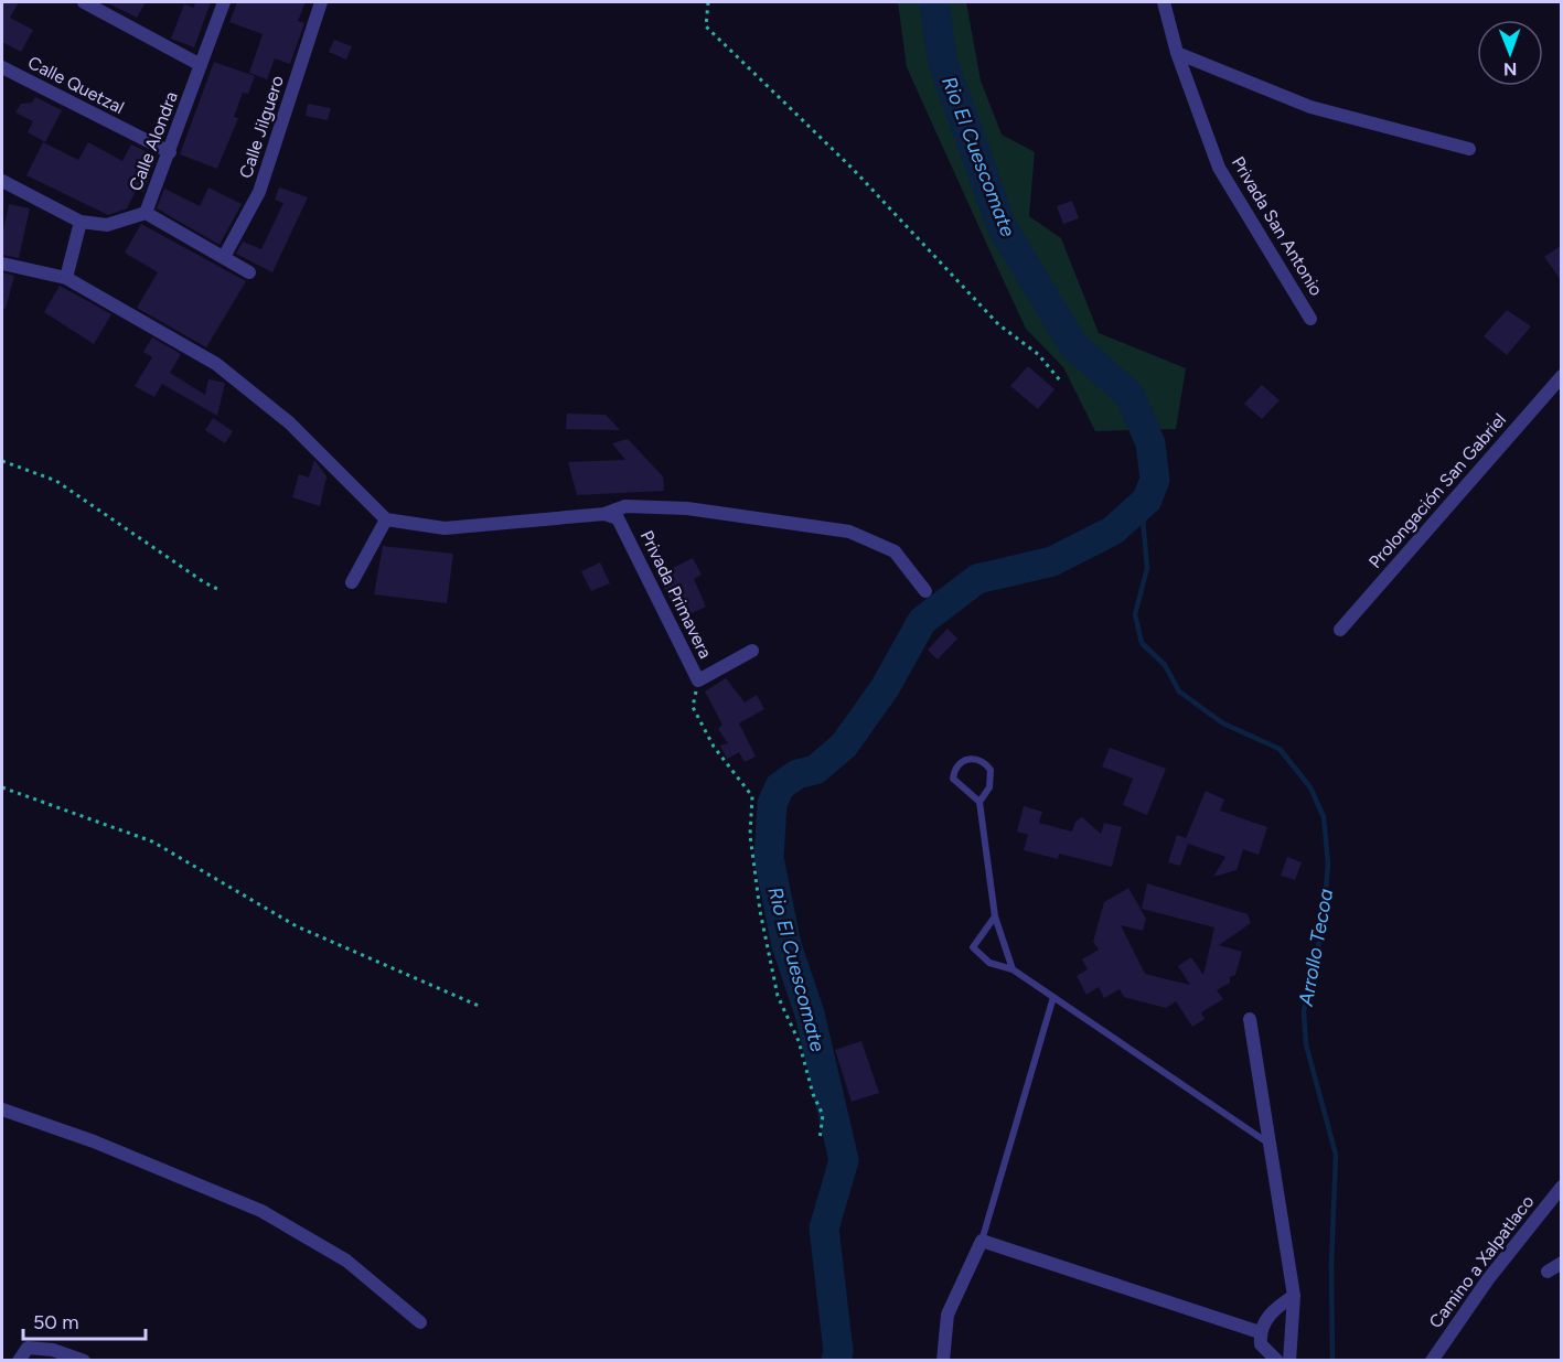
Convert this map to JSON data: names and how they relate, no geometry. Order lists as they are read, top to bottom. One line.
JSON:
{"streets":{"street":["Calle Quetzal","Calle Jilguero","Calle Alondra","Privada San Antonio","Prolongación San Gabriel","Privada Primavera","Camino a Xalpatlaco"]},"crossings":[["Calle Quetzal","Calle Alondra"]],"water":["Rio El Cuescomate","Arrollo Tecoa"],"scale_bar":"50 m","north":"bottom"}
